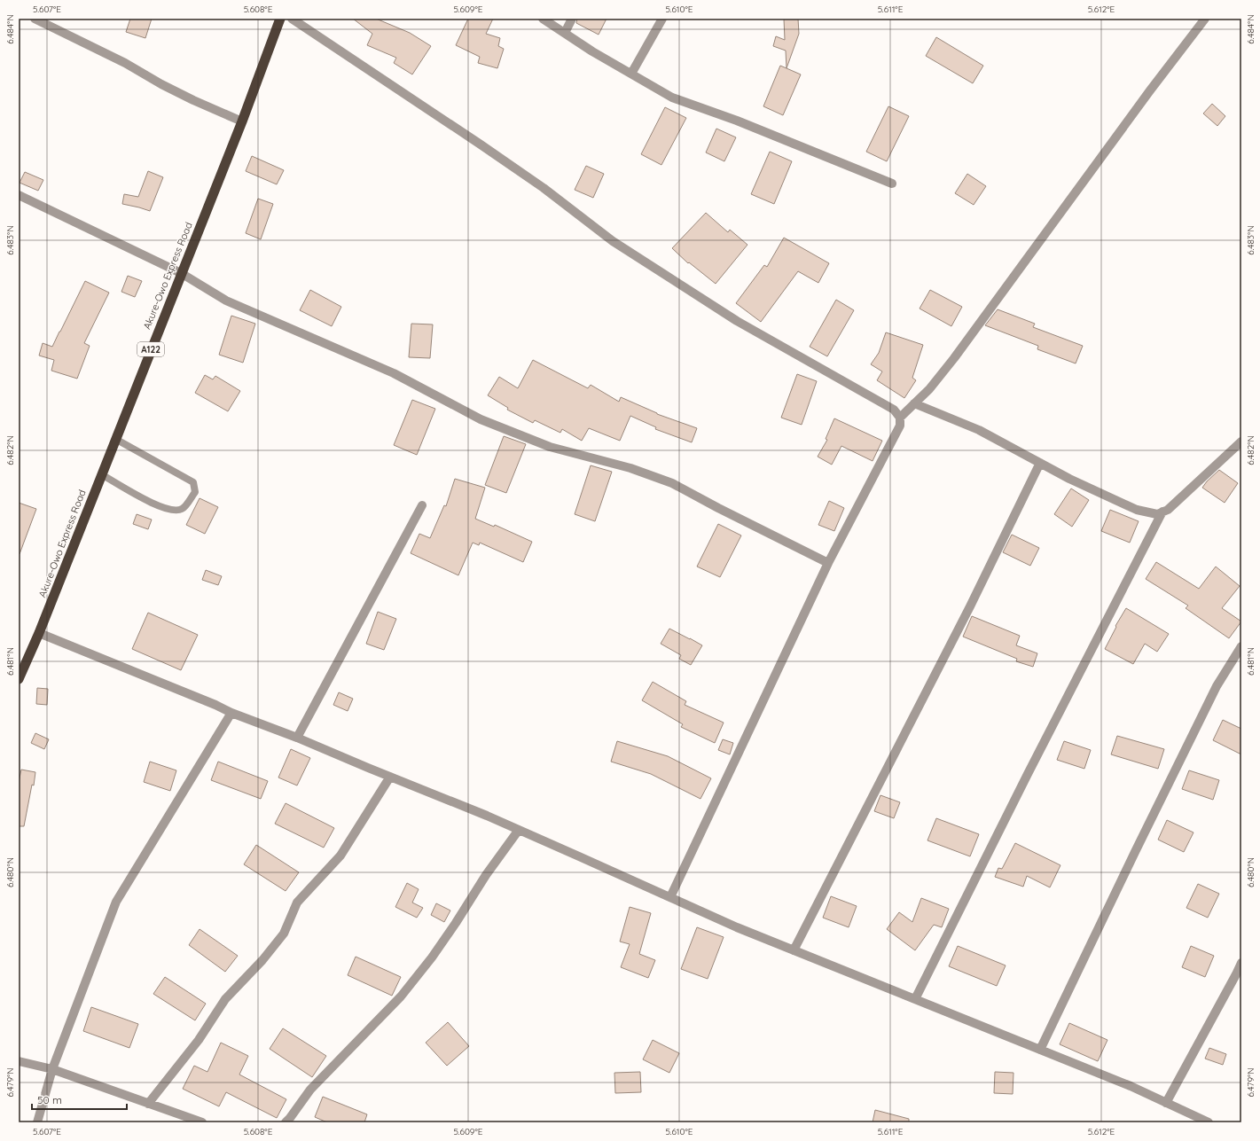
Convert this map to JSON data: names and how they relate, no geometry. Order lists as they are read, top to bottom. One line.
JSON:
{"streets":{"highway":["Akure-Owo Express Road","A122"]},"scale_bar":"50 m","coordinates":["5.607°E","5.608°E","5.609°E","5.610°E","5.611°E","5.612°E","6.484°N","6.483°N","6.482°N","6.481°N","6.480°N","6.479°N"]}
